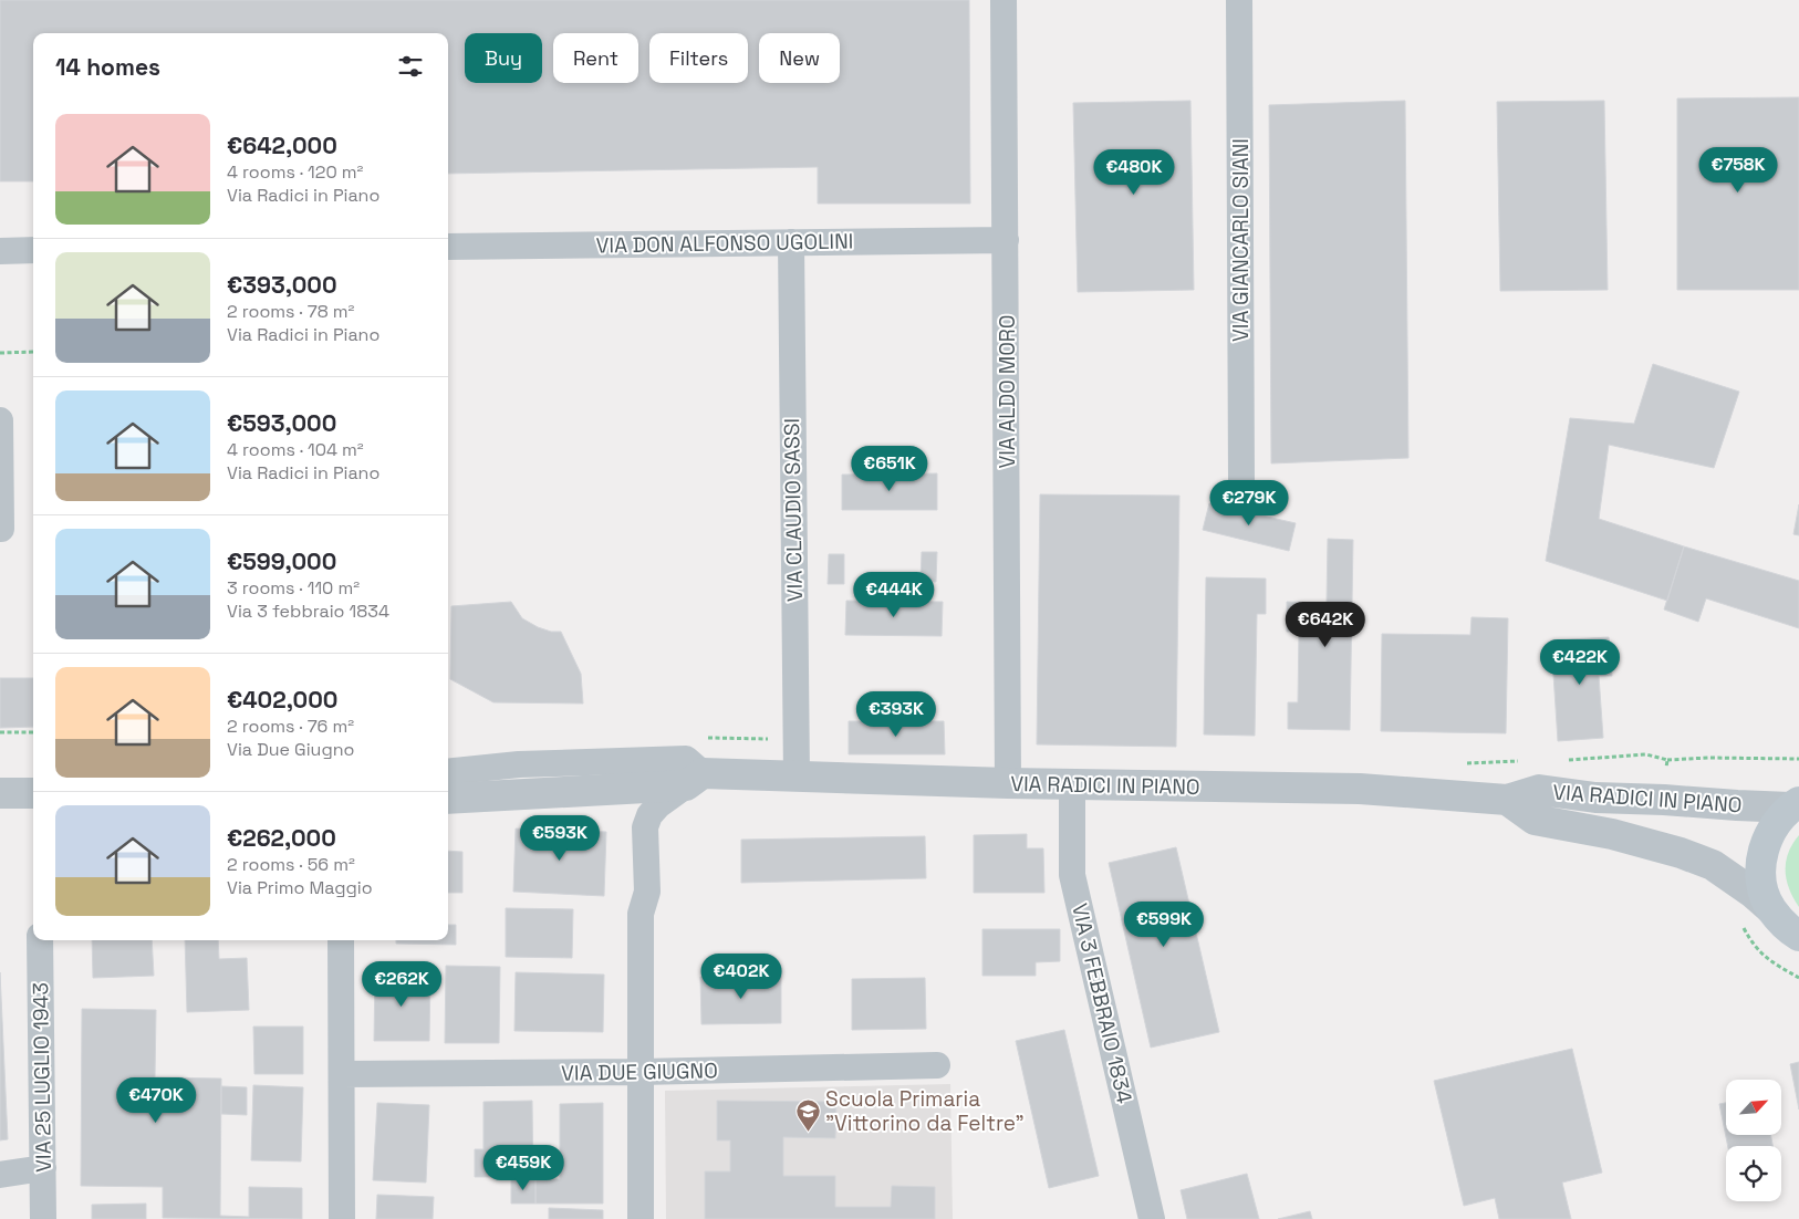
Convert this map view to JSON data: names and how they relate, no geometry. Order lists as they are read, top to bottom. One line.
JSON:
{"streets":{"main road":["VIA RADICI IN PIANO"],"street":["VIA GIANCARLO SIANI","VIA DON ALFONSO UGOLINI","VIA ALDO MORO","VIA CLAUDIO SASSI","VIA 3 FEBBRAIO 1834","VIA DUE GIUGNO","VIA 25 LUGLIO 1943"]},"crossings":[["VIA DON ALFONSO UGOLINI","VIA ALDO MORO"],["VIA DON ALFONSO UGOLINI","VIA CLAUDIO SASSI"],["VIA ALDO MORO","VIA RADICI IN PIANO"],["VIA CLAUDIO SASSI","VIA RADICI IN PIANO"],["VIA RADICI IN PIANO","VIA 3 FEBBRAIO 1834"]],"places":{"school or university":["Scuola Primaria \"Vittorino da Feltre\""]},"north":"top right","page":{"chip":["Buy","Rent","Filters","New"],"heading":"14 homes","list":[{"name":"€642,000","note":"4 rooms · 120 m² · Via Radici in Piano"},{"name":"€393,000","note":"2 rooms · 78 m² · Via Radici in Piano"},{"name":"€593,000","note":"4 rooms · 104 m² · Via Radici in Piano"},{"name":"€599,000","note":"3 rooms · 110 m² · Via 3 febbraio 1834"},{"name":"€402,000","note":"2 rooms · 76 m² · Via Due Giugno"},{"name":"€262,000","note":"2 rooms · 56 m² · Via Primo Maggio"}],"price":["€758K","€480K","€651K","€279K","€444K","€642K","€422K","€393K","€593K","€599K","€402K","€262K","€470K","€459K"]}}
